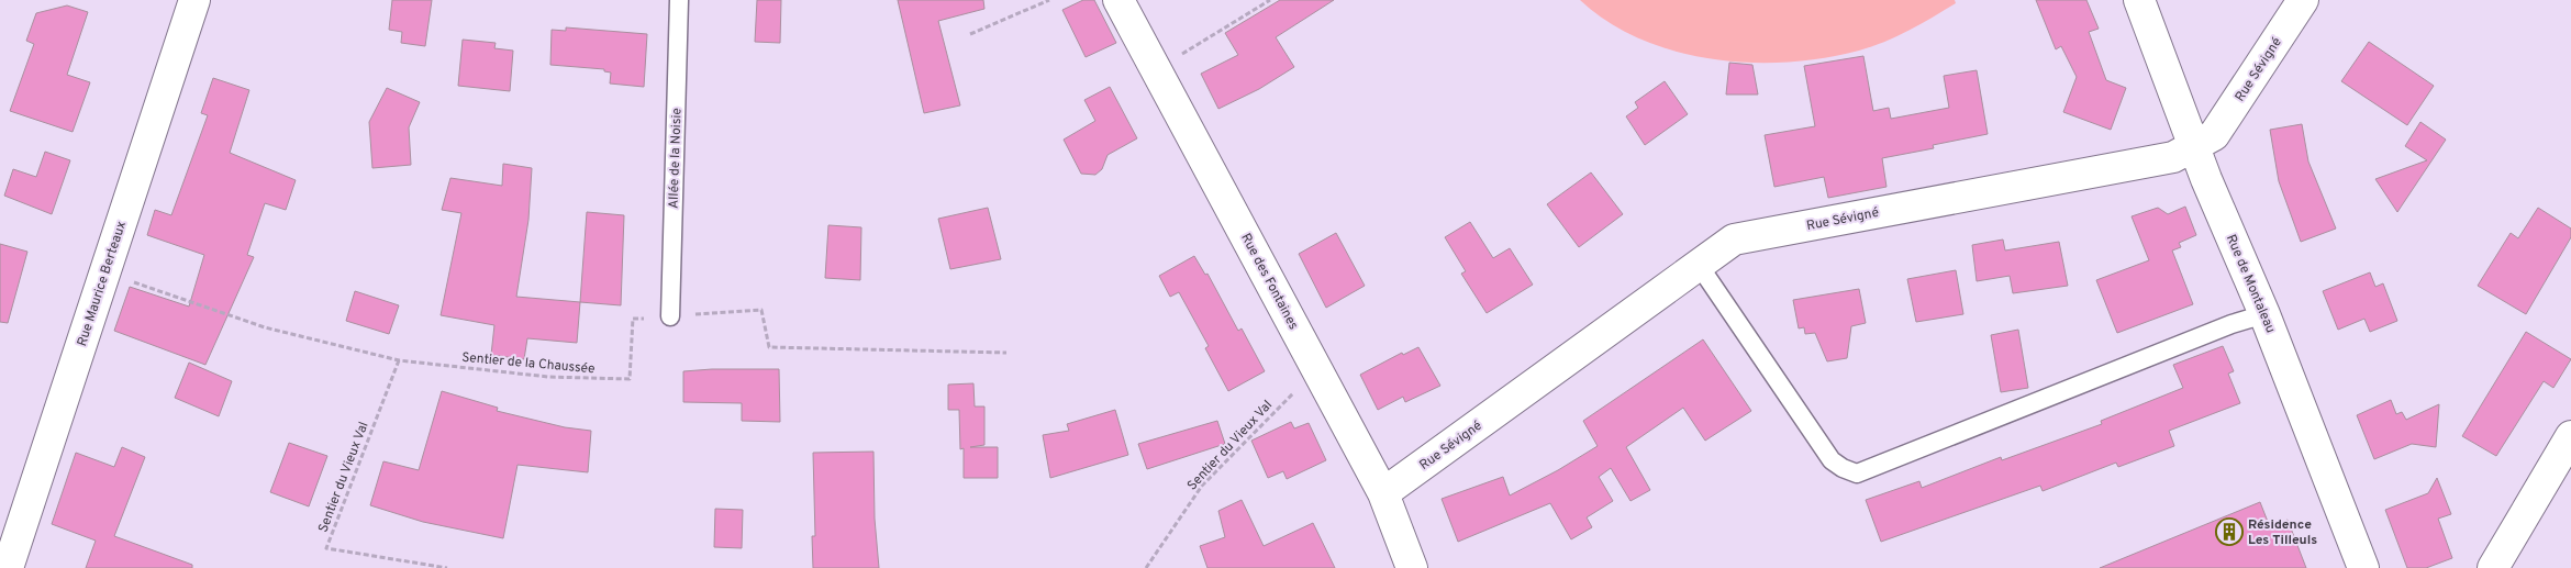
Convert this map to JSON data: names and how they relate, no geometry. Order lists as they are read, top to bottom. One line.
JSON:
{"streets":{"street":["Rue Sévigné","Rue des Fontaines","Rue Maurice Berteaux","Rue de Montaleau"],"lane":["Allée de la Noisie"],"path":["Sentier de la Chaussée","Sentier du Vieux Val"]},"crossings":[["Rue Sévigné","Rue des Fontaines"],["Rue Sévigné","Rue de Montaleau"],["Allée de la Noisie","Sentier de la Chaussée"],["Rue des Fontaines","Sentier du Vieux Val"],["Rue Maurice Berteaux","Sentier de la Chaussée"],["Sentier de la Chaussée","Sentier du Vieux Val"]],"places":{"building":["Résidence Les Tilleuls"]}}
